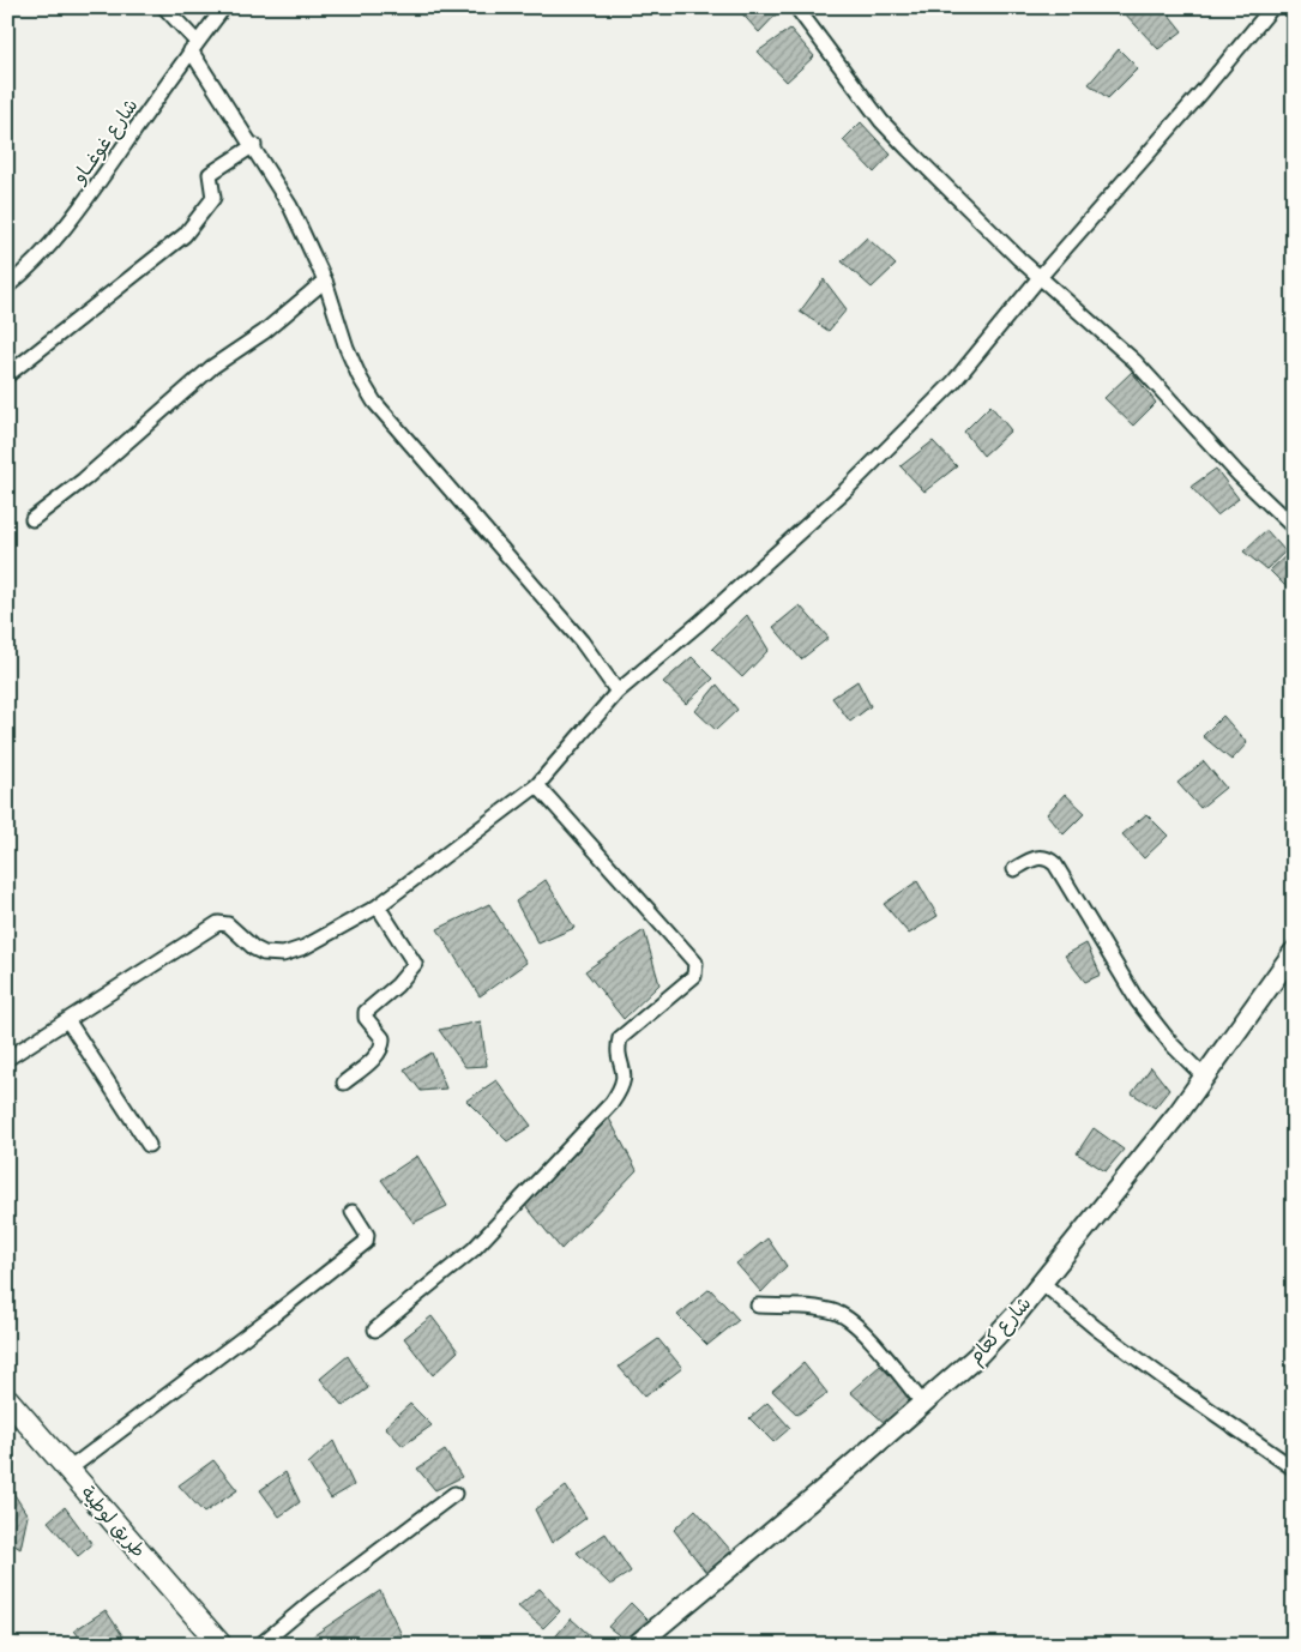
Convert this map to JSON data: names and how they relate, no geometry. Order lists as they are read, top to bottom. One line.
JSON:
{"streets":{"main road":["طريق لوطية"],"street":["شارع غوغــاو","شارع كعام"]}}
